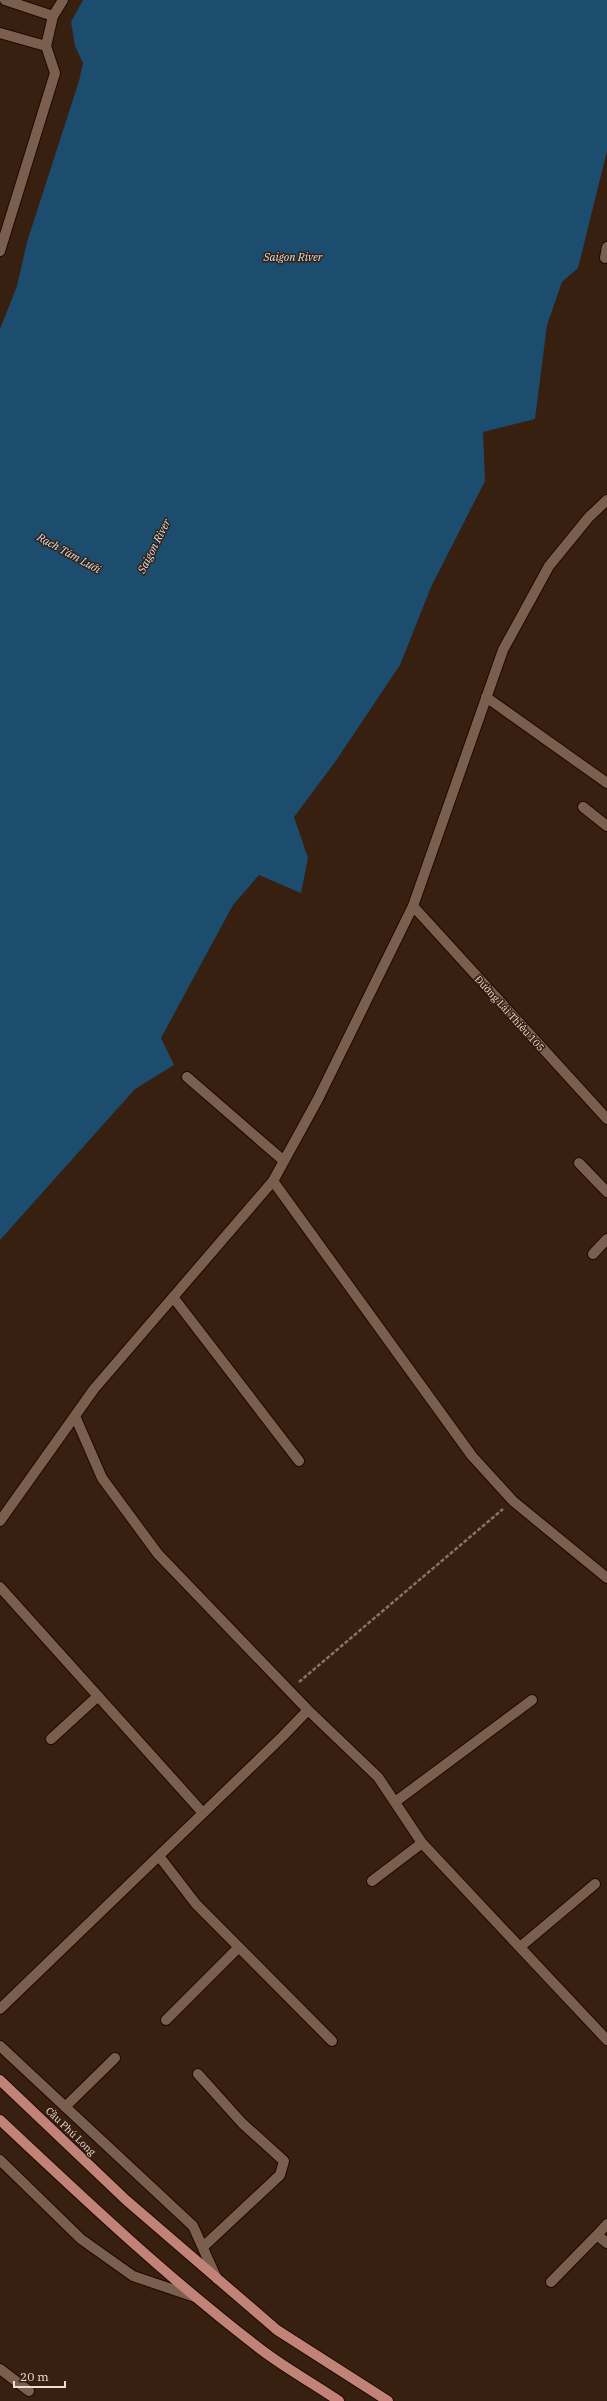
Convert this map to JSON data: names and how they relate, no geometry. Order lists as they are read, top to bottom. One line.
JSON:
{"streets":{"main road":["Cầu Phú Long"],"street":["Đường Lái Thiêu 105"]},"water":["Saigon River","Rạch Tám Lưới"],"scale_bar":"20 m"}
